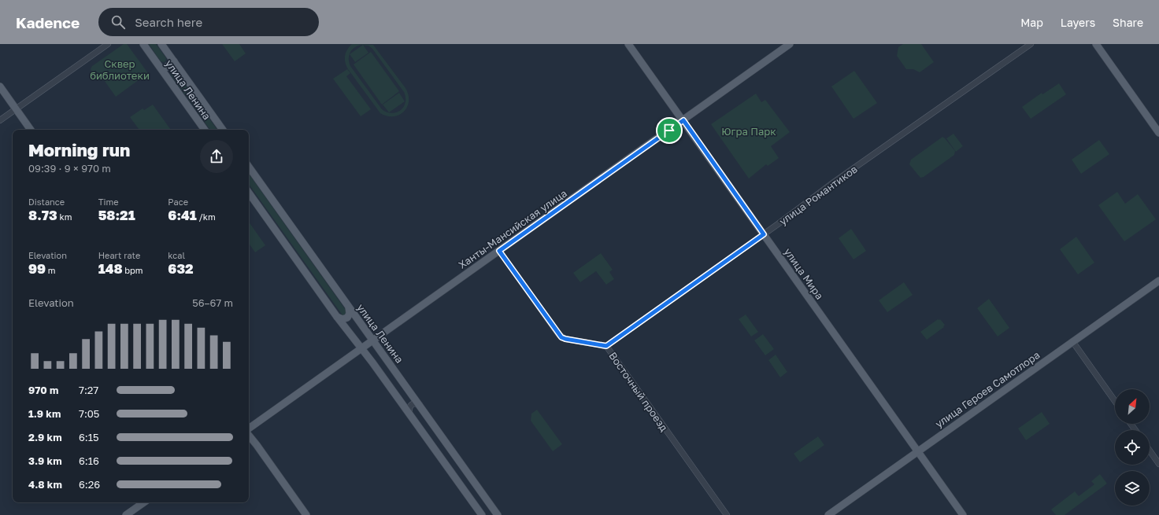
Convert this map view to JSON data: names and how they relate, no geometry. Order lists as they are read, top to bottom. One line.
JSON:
{"streets":{"main road":["улица Ленина","Ханты-Мансийская улица","улица Мира","улица Героев Самотлора"],"street":["улица Романтиков","Восточный проезд"]},"crossings":[["улица Ленина","Ханты-Мансийская улица"],["улица Романтиков","улица Мира"],["улица Романтиков","Восточный проезд"],["Ханты-Мансийская улица","улица Мира"],["Ханты-Мансийская улица","Восточный проезд"],["улица Мира","улица Героев Самотлора"]],"parks":["Сквер библиотеки","Югра Парк"],"north":"top right","page":{"header":"Kadence","search":"Search here","nav":["Map","Layers","Share"],"heading":["Morning run","09:39 · 9 × 970 m"],"stats":[["Distance","8.73 km"],["Time","58:21"],["Pace","6:41 /km"],["Elevation","99 m"],["Heart rate","148 bpm"],["kcal","632"]],"chart":["Elevation","56–67 m"],"list":[{"name":"970 m","note":"7:27"},{"name":"1.9 km","note":"7:05"},{"name":"2.9 km","note":"6:15"},{"name":"3.9 km","note":"6:16"},{"name":"4.8 km","note":"6:26"}]}}
